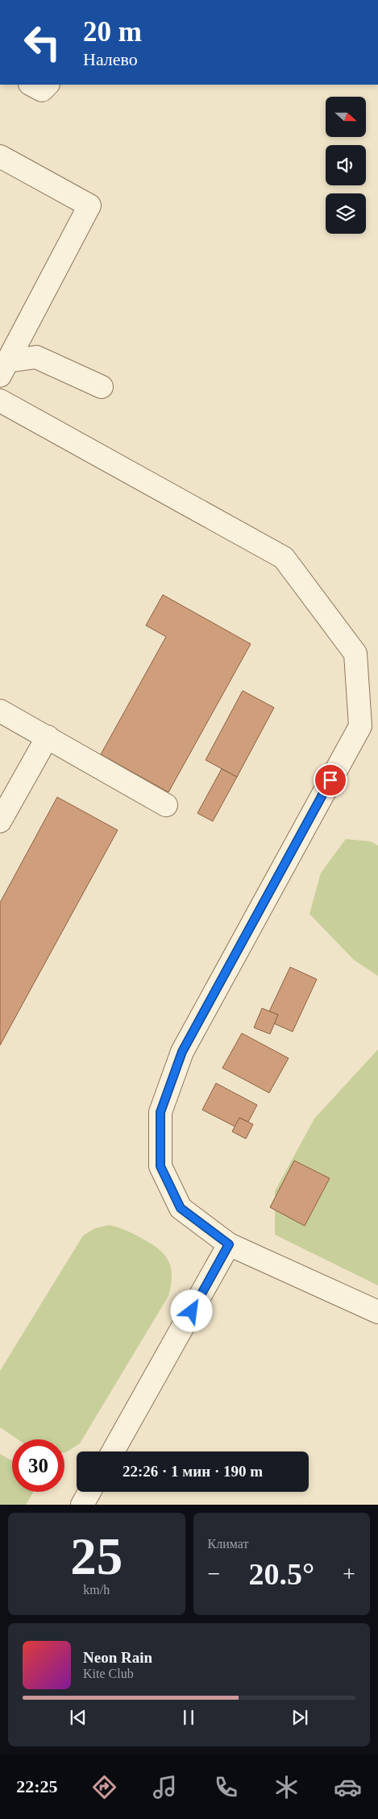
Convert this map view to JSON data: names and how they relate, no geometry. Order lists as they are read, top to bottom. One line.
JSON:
{"north":"right","page":{"turn":["20 m","Налево"],"limit":"30","trip":"22:26 · 1 мин · 190 m","tile":[["25","km/h"],"Климат"],"heat":["−","20.5°","+"],"song":["Neon Rain","Kite Club"],"tabs":"22:25"}}
